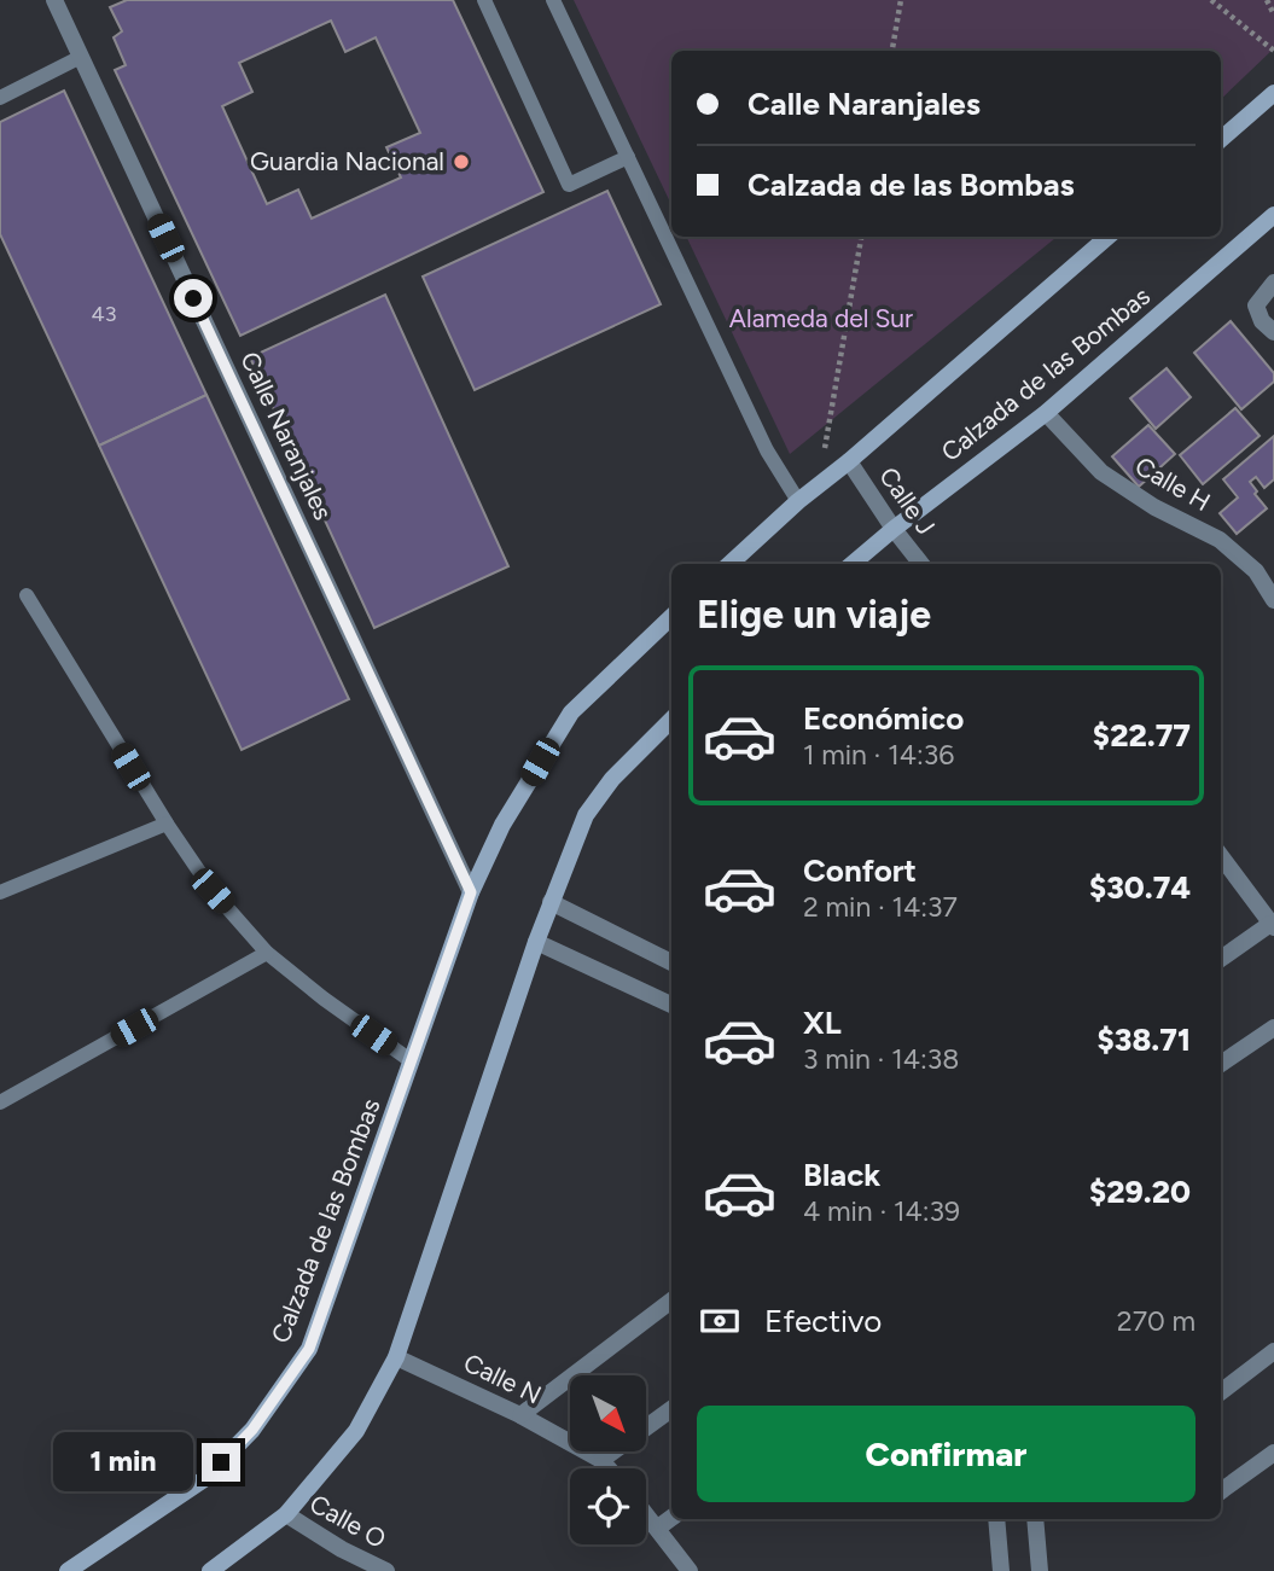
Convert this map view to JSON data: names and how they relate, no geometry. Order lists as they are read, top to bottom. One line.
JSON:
{"streets":{"main road":["Calzada de las Bombas"],"street":["Calle Naranjales","Calle H","Calle J","Calle N","Calle O"]},"crossings":[["Calzada de las Bombas","Calle Naranjales"],["Calzada de las Bombas","Calle H"],["Calzada de las Bombas","Calle J"]],"parks":["Alameda del Sur"],"places":["Guardia Nacional"],"house_numbers":["43"],"north":"bottom right","page":{"banner":["Calle Naranjales","Calzada de las Bombas"],"heading":"Elige un viaje","list":[{"name":"Económico","note":"1 min · 14:36","value":"$22.77"},{"name":"Confort","note":"2 min · 14:37","value":"$30.74"},{"name":"XL","note":"3 min · 14:38","value":"$38.71"},{"name":"Black","note":"4 min · 14:39","value":"$29.20"}],"pay":["Efectivo","270 m"],"buttons":"Confirmar","bubble":"1 min"}}
